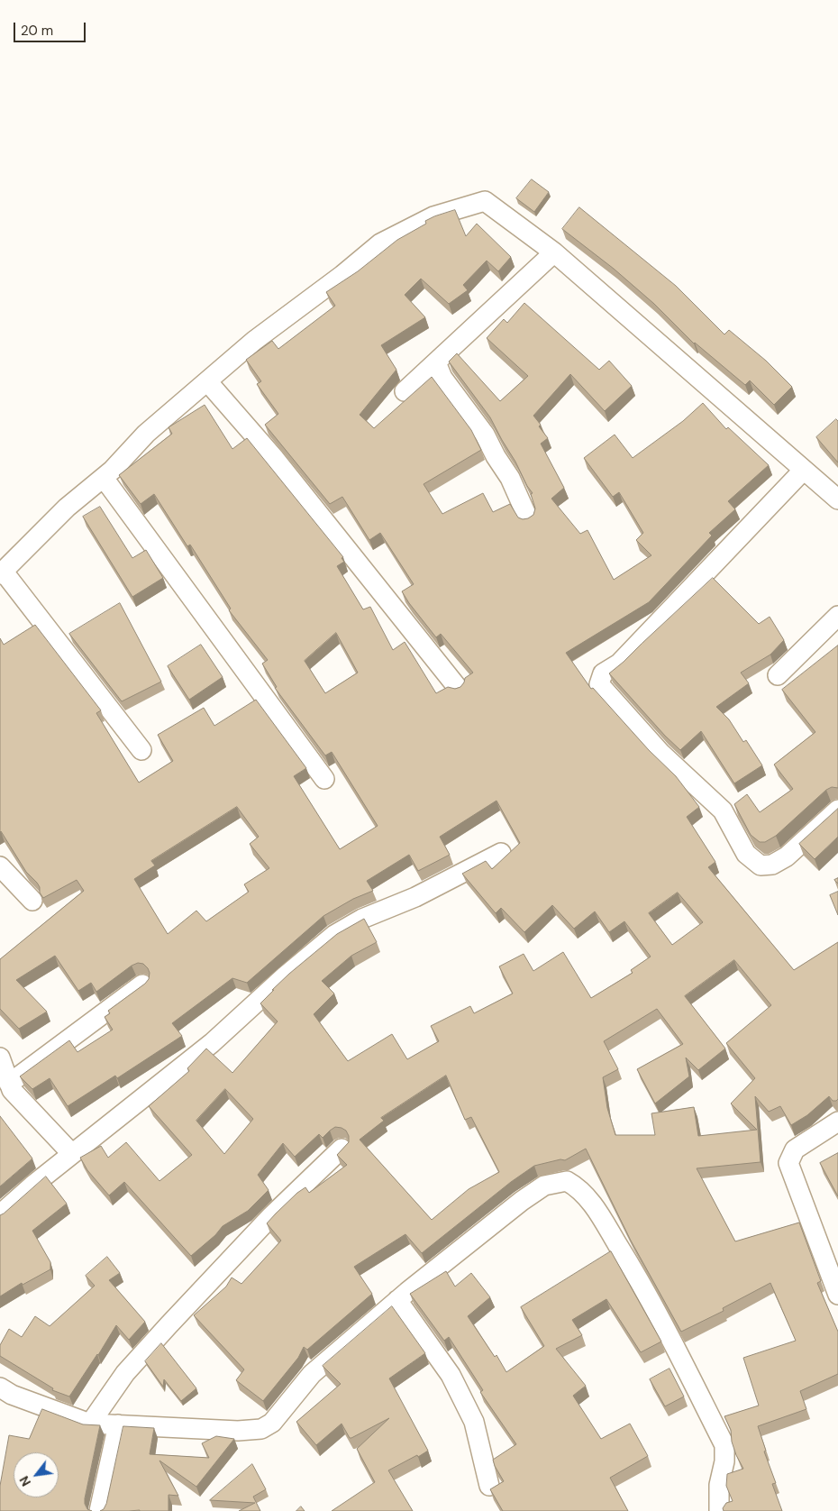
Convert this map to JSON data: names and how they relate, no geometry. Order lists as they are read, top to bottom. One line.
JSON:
{"scale_bar":"20 m","north":"bottom left"}
